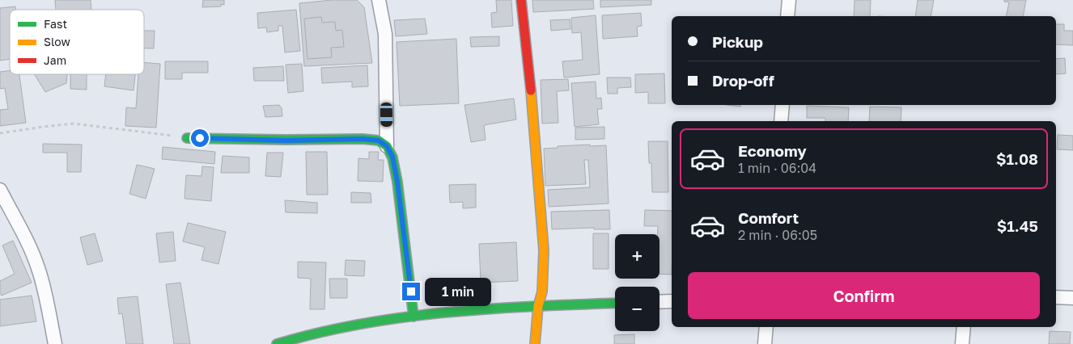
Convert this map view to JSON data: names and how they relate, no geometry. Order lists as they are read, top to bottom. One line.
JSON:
{"legend":["Fast","Slow","Jam"],"page":{"banner":["Pickup","Drop-off"],"list":[{"name":"Economy","note":"1 min · 06:04","value":"$1.08"},{"name":"Comfort","note":"2 min · 06:05","value":"$1.45"}],"map_buttons":["+","−"],"buttons":"Confirm","bubble":"1 min"}}
